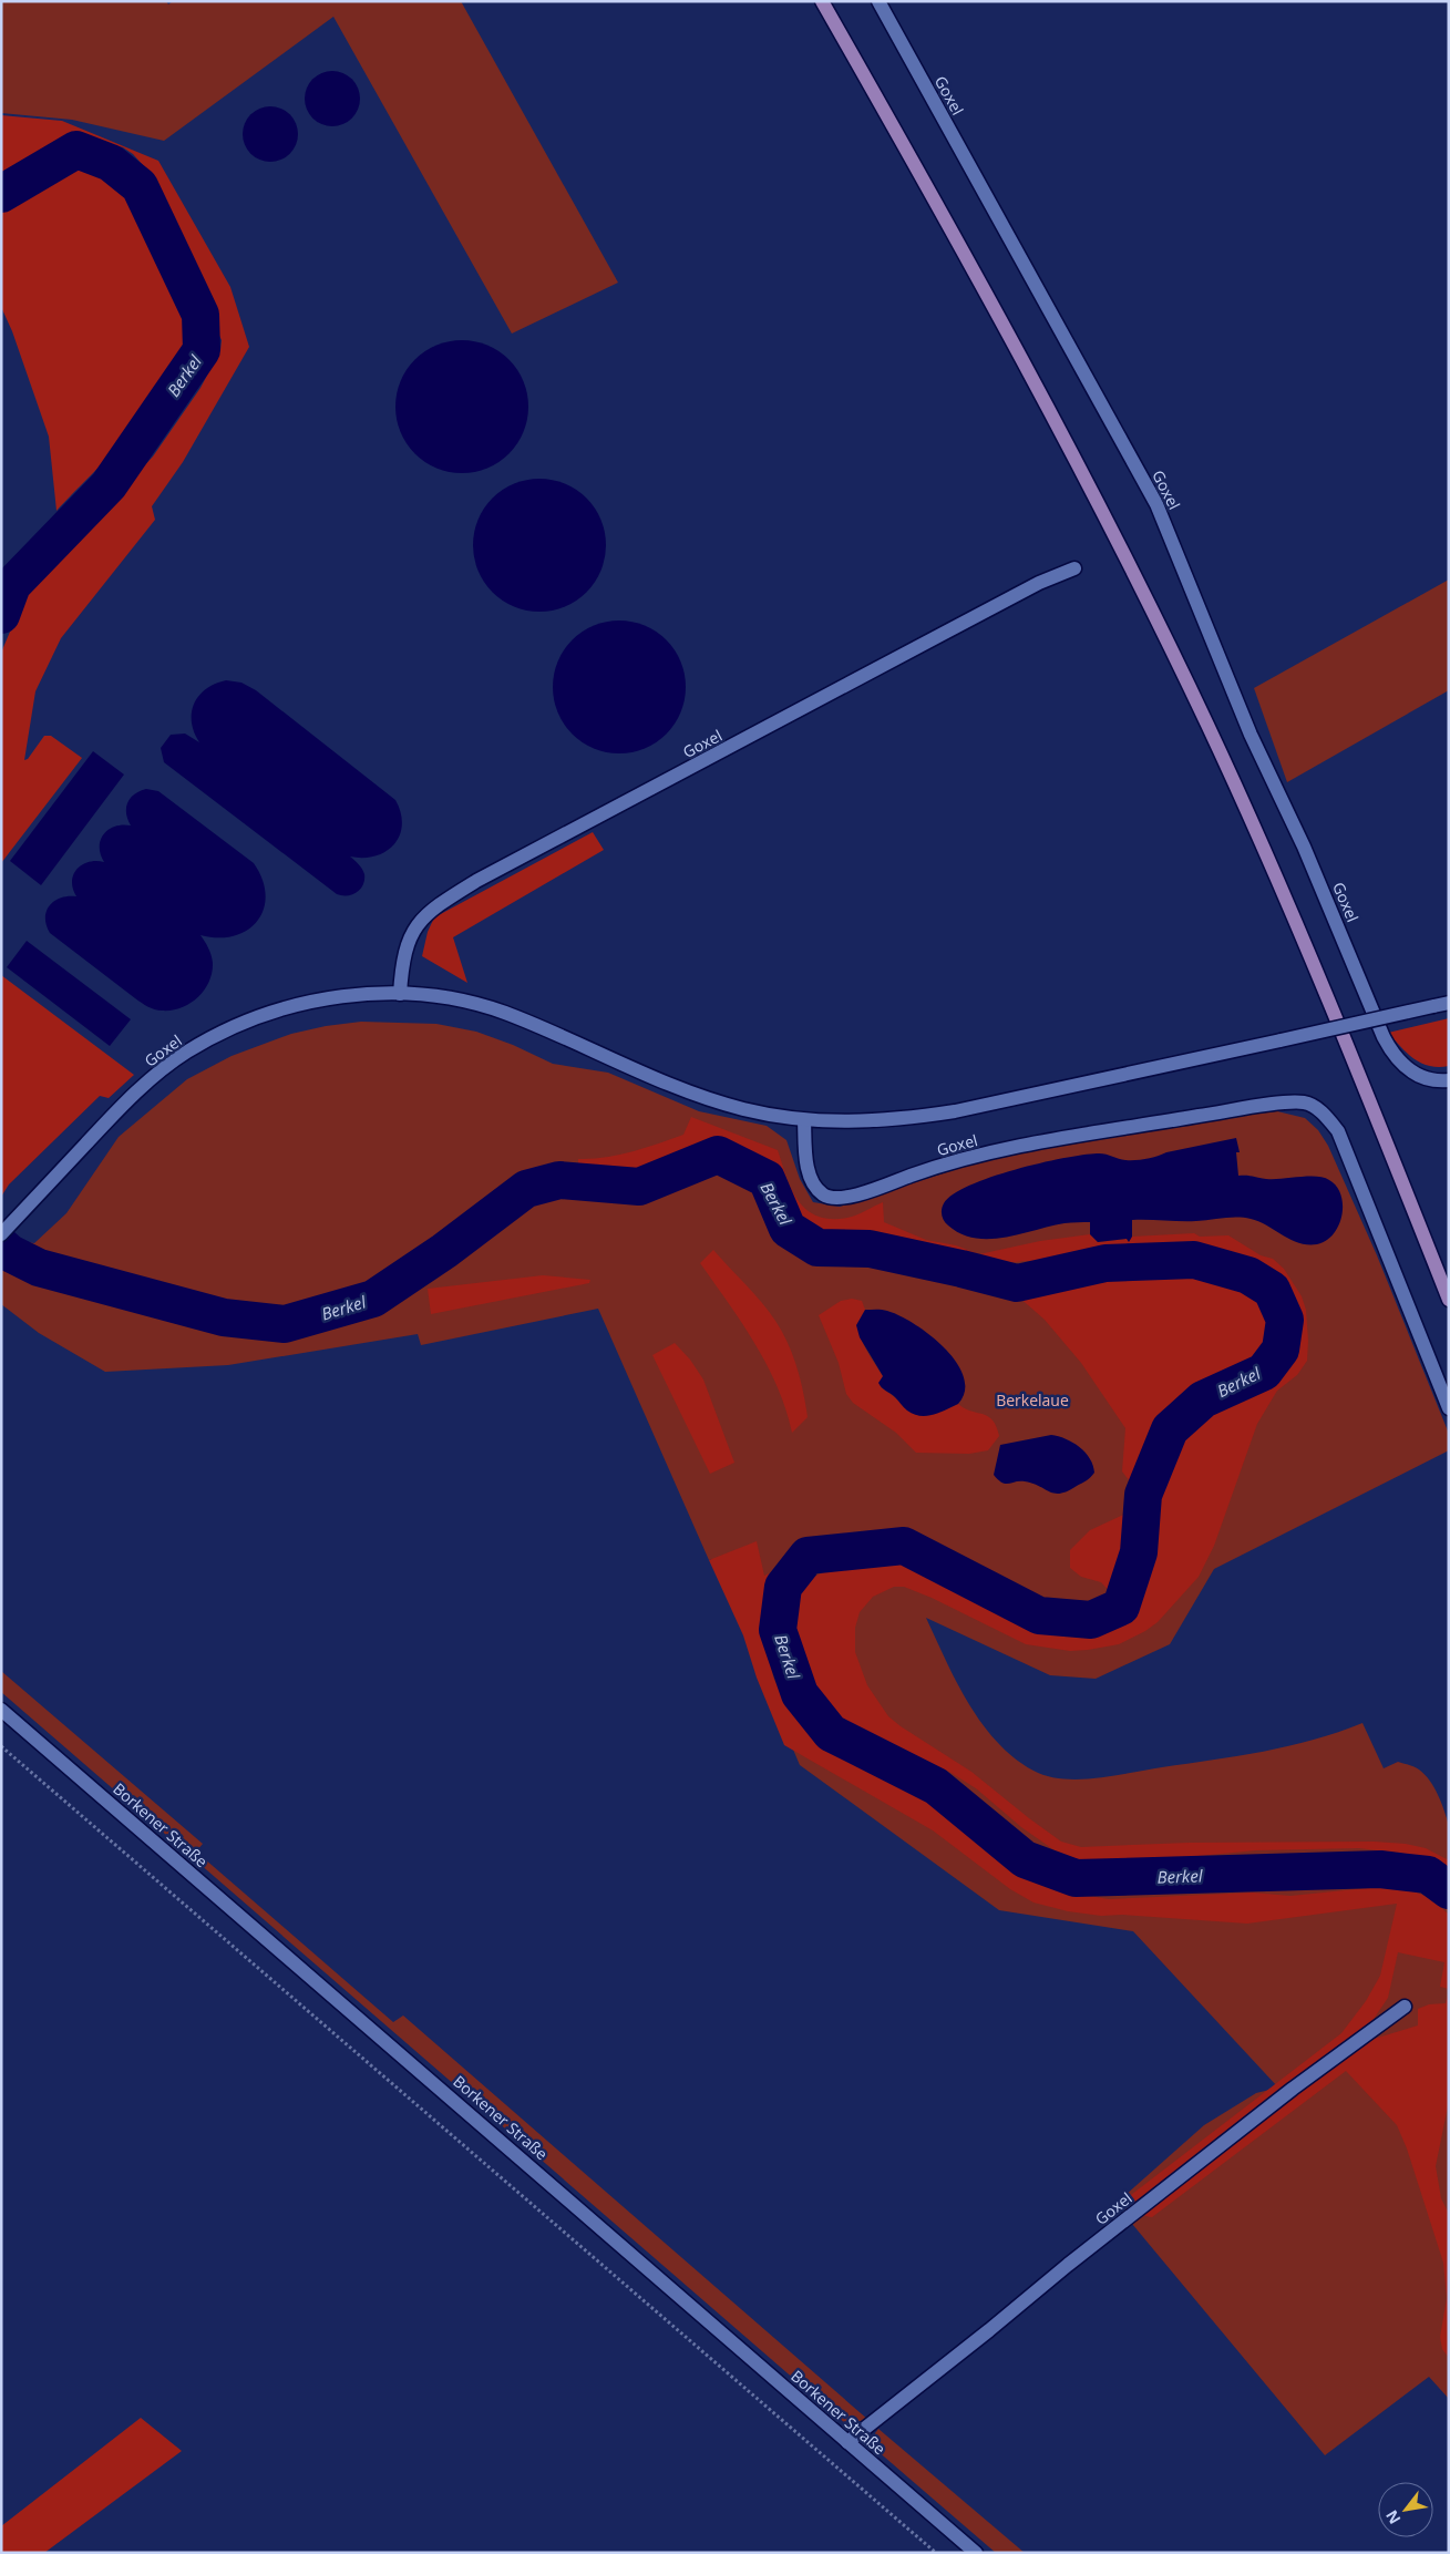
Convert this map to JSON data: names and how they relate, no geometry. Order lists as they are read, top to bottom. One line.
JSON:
{"streets":{"street":["Goxel","Borkener Straße"]},"crossings":[["Goxel","Borkener Straße"]],"water":["Berkel"],"parks":["Berkelaue"],"north":"bottom left"}
